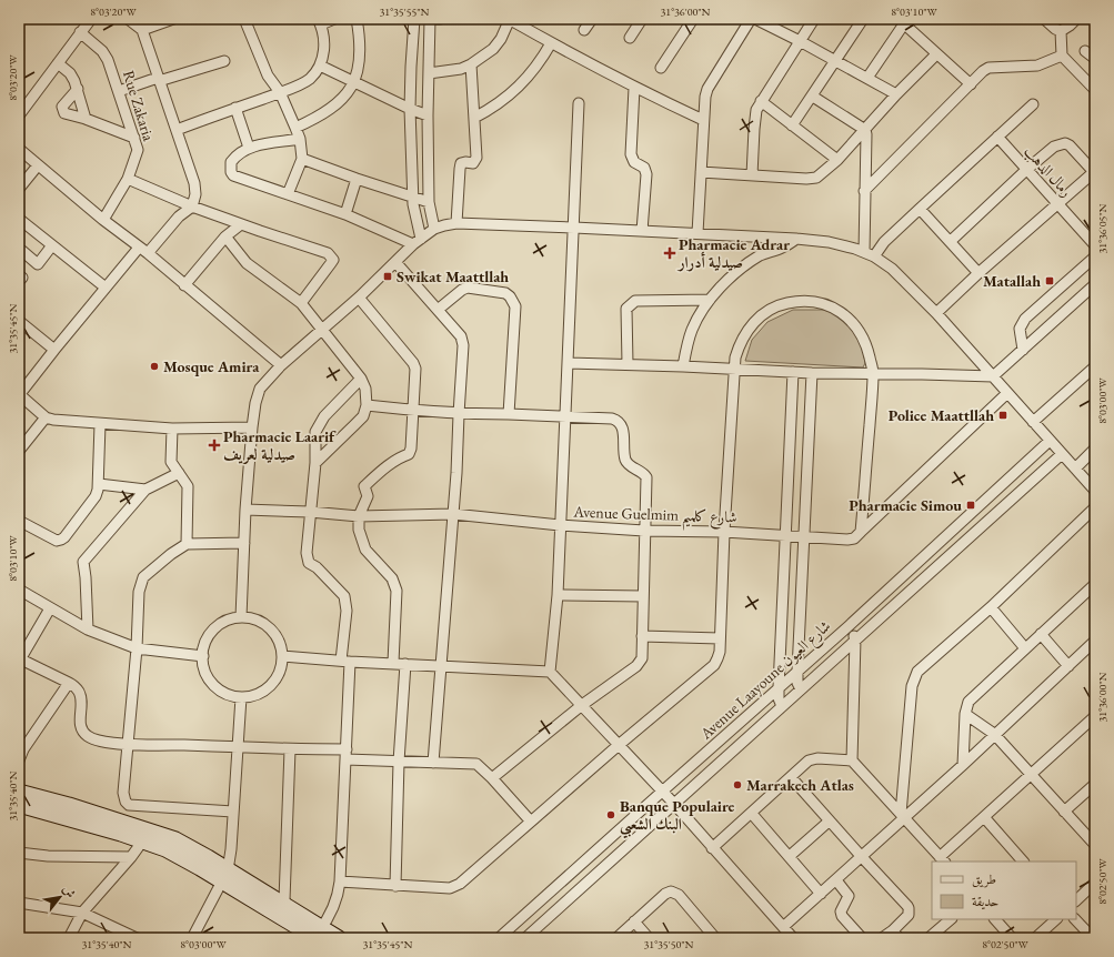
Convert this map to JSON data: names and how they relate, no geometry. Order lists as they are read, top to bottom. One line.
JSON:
{"streets":{"street":["Rue Zakaria","رمال الدهب","Avenue Guelmim شارع كلميم","Avenue Laayoune شارع العيون"]},"places":{"health":["Pharmacie Adrar صيدلية أدرار","Pharmacie Laarif صيدلية لعريف"],"transit":["Swikat Maattllah","Matallah","Police Maattllah","Pharmacie Simou"],"other":["Mosque Amira","Marrakech Atlas","Banque Populaire البنك الشعبي"]},"legend":["طريق","حديقة"],"north":"top right","coordinates":["8°03'20\"W","31°35'55\"N","31°36'00\"N","8°03'10\"W","31°36'05\"N","31°35'45\"N","8°03'00\"W","31°35'40\"N","8°02'50\"W","31°35'50\"N"]}
